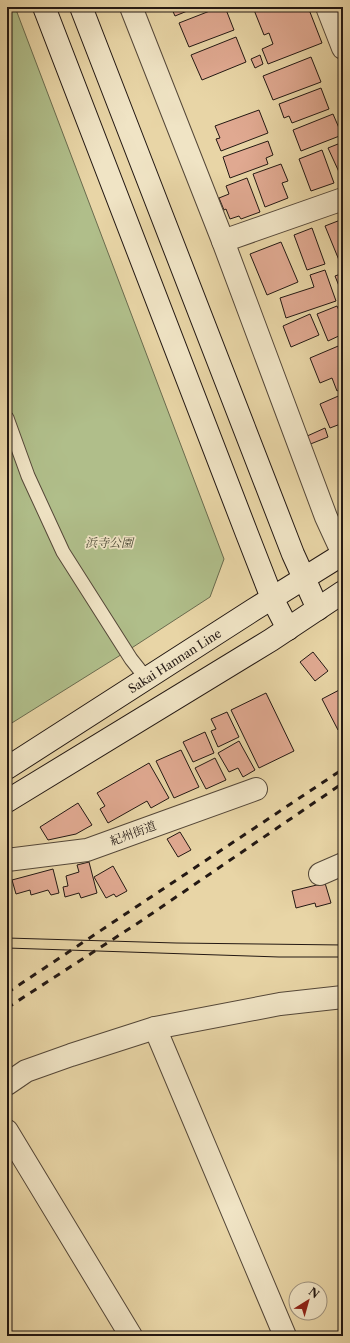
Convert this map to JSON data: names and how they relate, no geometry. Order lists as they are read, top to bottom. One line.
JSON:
{"streets":{"street":["Sakai Hannan Line","紀州街道"]},"parks":["浜寺公園"],"north":"top right"}
